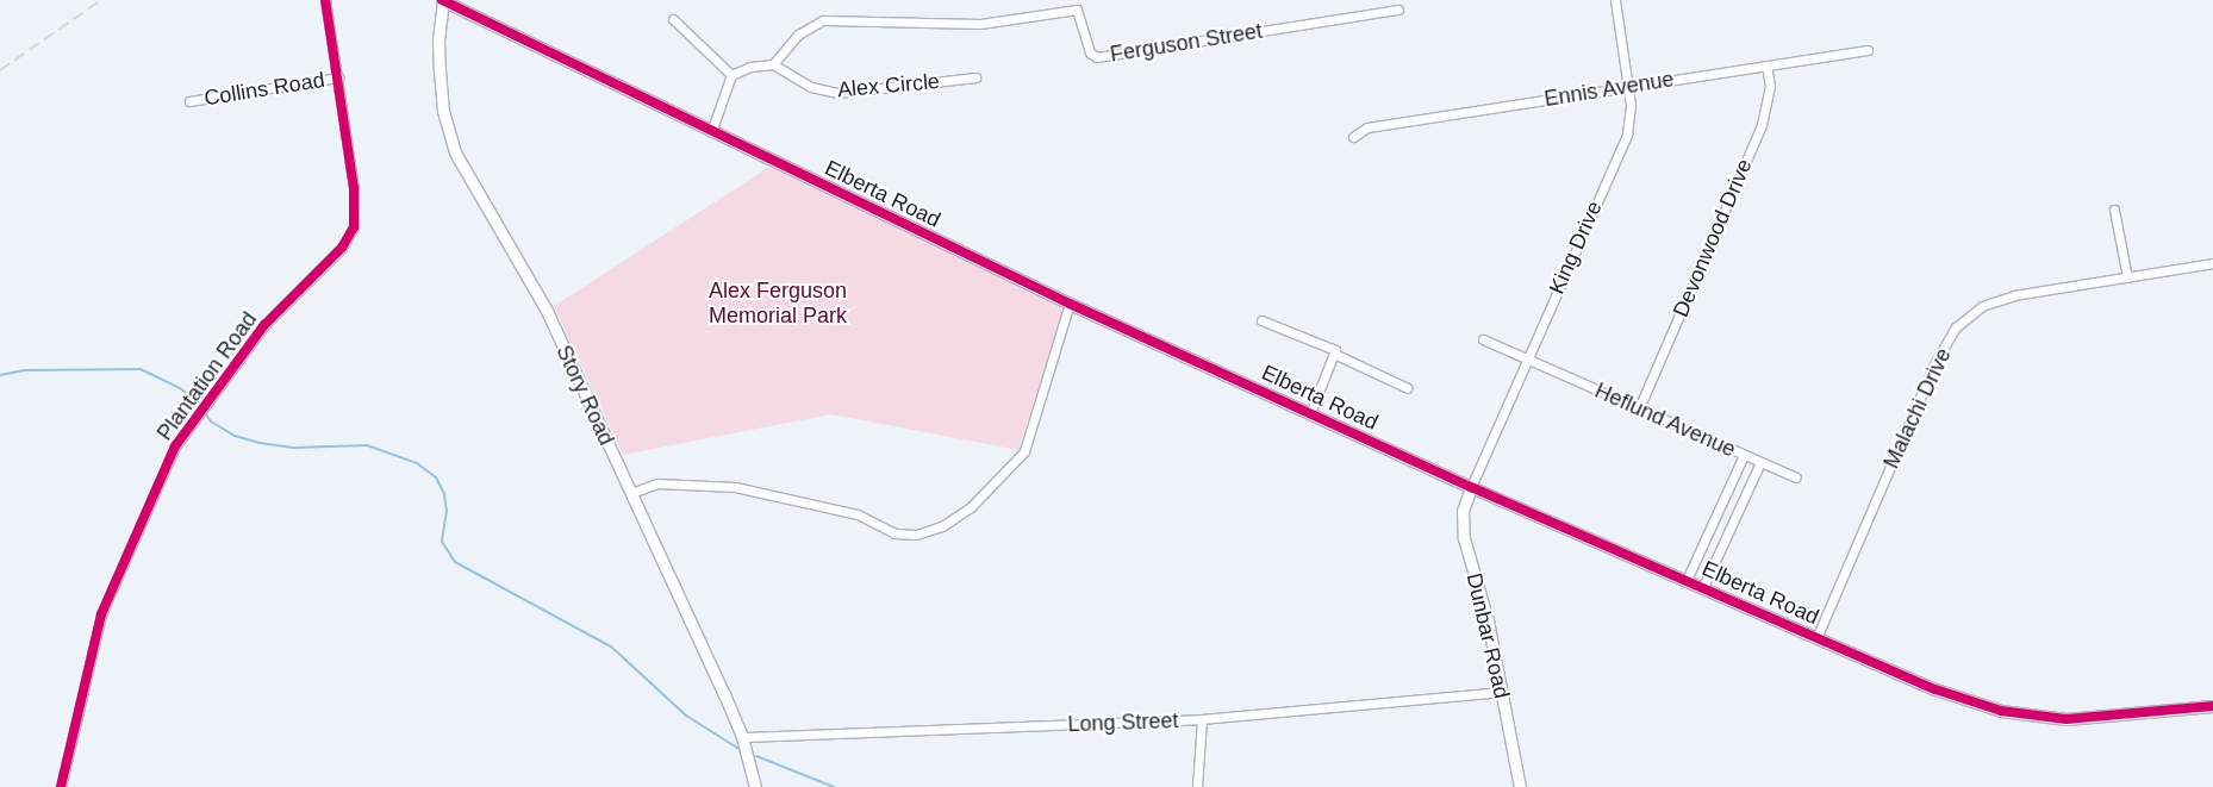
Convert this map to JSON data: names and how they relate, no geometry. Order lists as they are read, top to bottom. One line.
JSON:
{"streets":{"street":["Ferguson Street","Alex Circle","Collins Road","Ennis Avenue","Elberta Road","Devonwood Drive","King Drive","Plantation Road","Story Road","Malachi Drive","Heflund Avenue","Dunbar Road","Long Street"]},"crossings":[["Ferguson Street","Alex Circle"],["Collins Road","Plantation Road"],["Ennis Avenue","Devonwood Drive"],["Ennis Avenue","King Drive"],["Elberta Road","King Drive"],["Elberta Road","Story Road"],["Elberta Road","Malachi Drive"],["Elberta Road","Heflund Avenue"],["Elberta Road","Dunbar Road"],["Devonwood Drive","Heflund Avenue"],["King Drive","Heflund Avenue"],["King Drive","Dunbar Road"],["Story Road","Long Street"],["Dunbar Road","Long Street"]],"parks":["Alex Ferguson Memorial Park"]}
